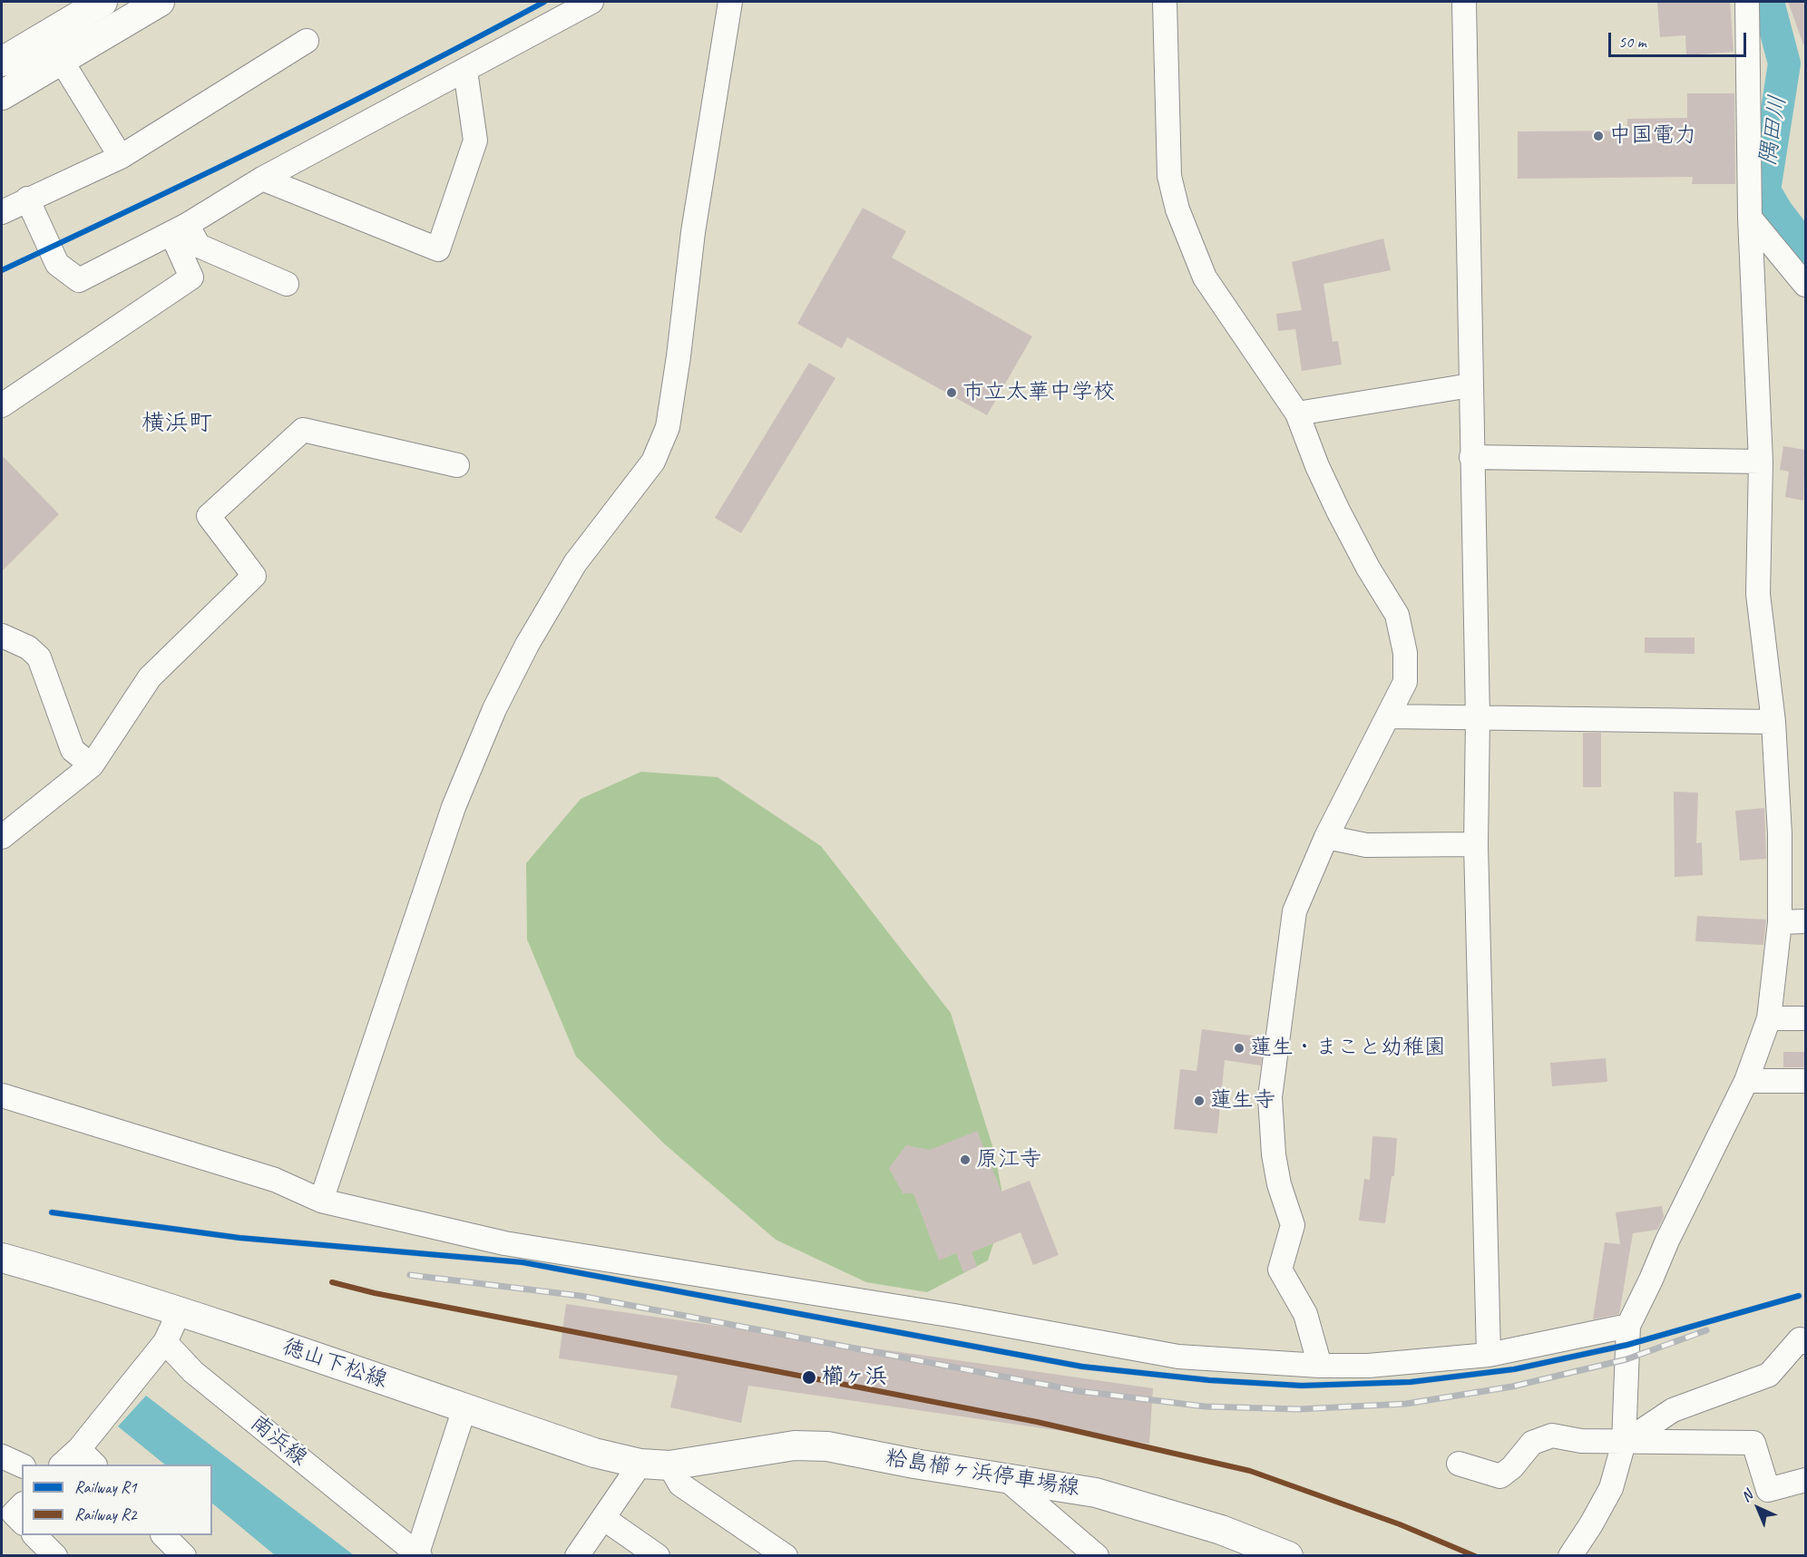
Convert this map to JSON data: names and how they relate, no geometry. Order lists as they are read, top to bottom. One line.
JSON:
{"streets":{"main road":["徳山下松線","粭島櫛ヶ浜停車場線"],"street":["南浜線"]},"crossings":[["徳山下松線","粭島櫛ヶ浜停車場線"]],"districts":["横浜町"],"water":["隅田川"],"places":["中国電力","市立太華中学校","蓮生・まこと幼稚園","蓮生寺","原江寺","櫛ヶ浜"],"lines":["rail line R1","rail line R2"],"legend":["Railway R1","Railway R2"],"scale_bar":"50 m","north":"top left"}
